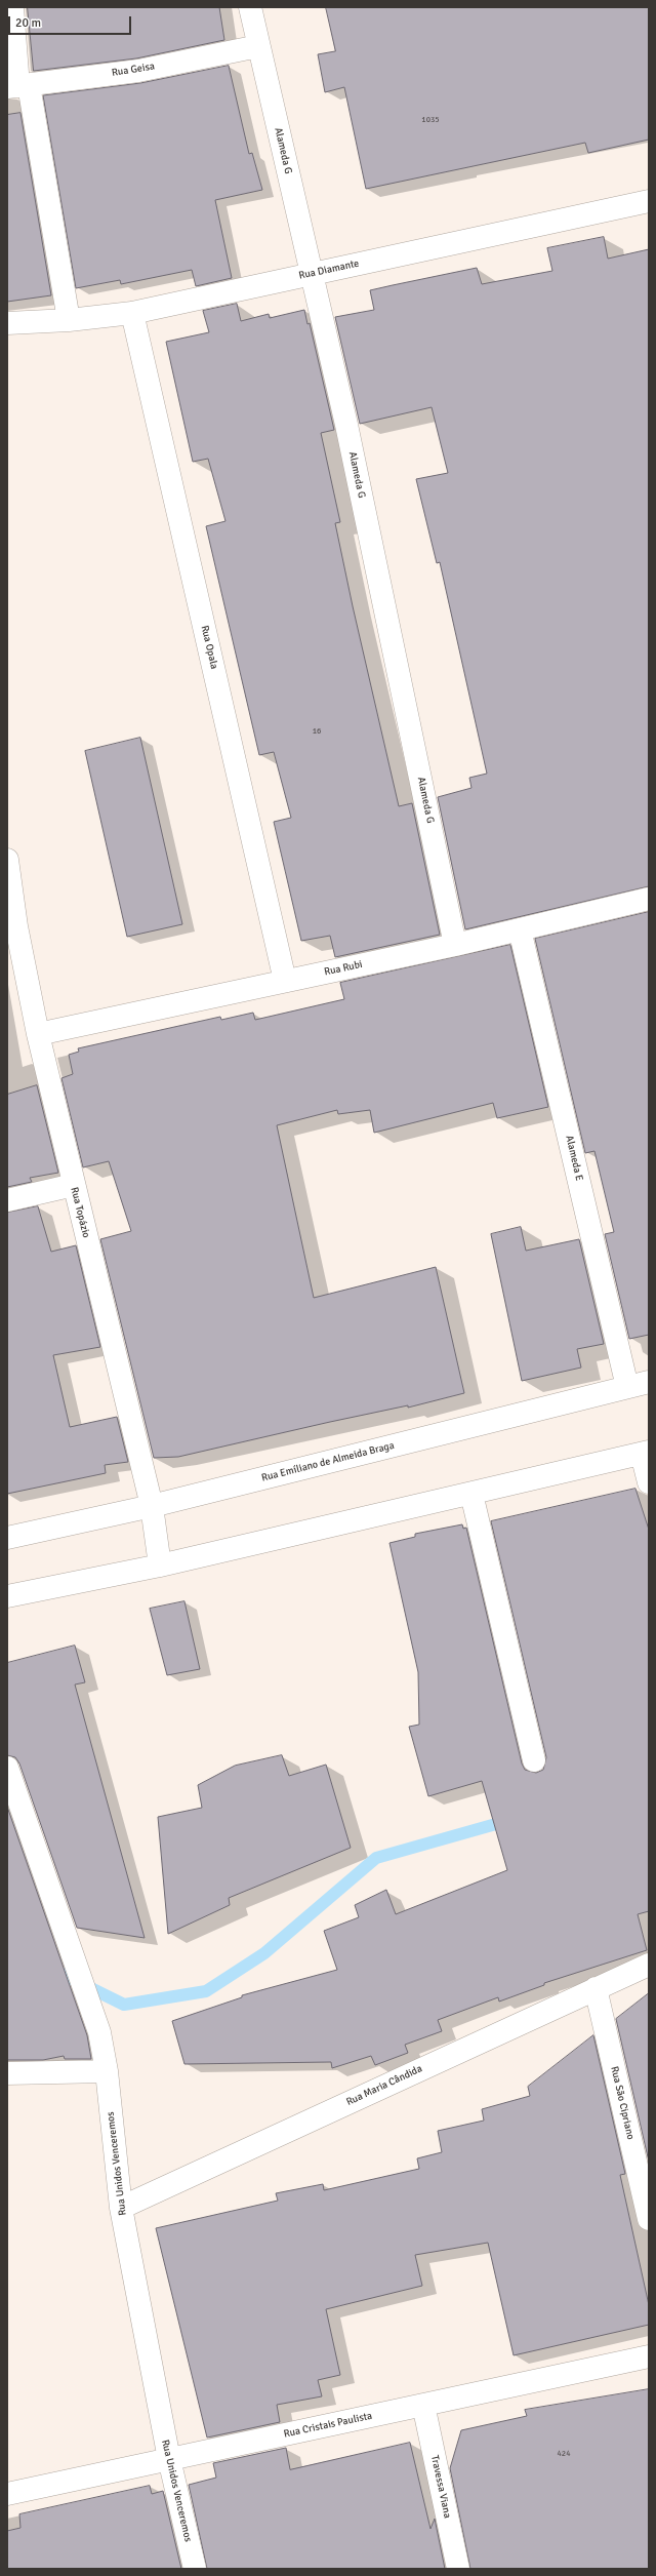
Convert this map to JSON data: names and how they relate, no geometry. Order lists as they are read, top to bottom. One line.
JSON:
{"streets":{"street":["Rua Geisa","Alameda G","Rua Diamante","Rua Opala","Rua Rubi","Alameda E","Rua Topázio","Rua Emíliano de Almeida Braga","Rua Maria Cândida","Rua São Cipriano","Rua Unidos Venceremos","Rua Cristais Paulista","Travessa Viana"]},"crossings":[["Rua Geisa","Alameda G"],["Alameda G","Rua Diamante"],["Alameda G","Rua Rubi"],["Rua Diamante","Rua Opala"],["Rua Opala","Rua Rubi"],["Rua Rubi","Alameda E"],["Rua Rubi","Rua Topázio"],["Alameda E","Rua Emíliano de Almeida Braga"],["Rua Topázio","Rua Emíliano de Almeida Braga"],["Rua Maria Cândida","Rua São Cipriano"],["Rua Maria Cândida","Rua Unidos Venceremos"],["Rua Unidos Venceremos","Rua Cristais Paulista"],["Rua Cristais Paulista","Travessa Viana"]],"house_numbers":["1035","16","424"],"scale_bar":"20 m"}
